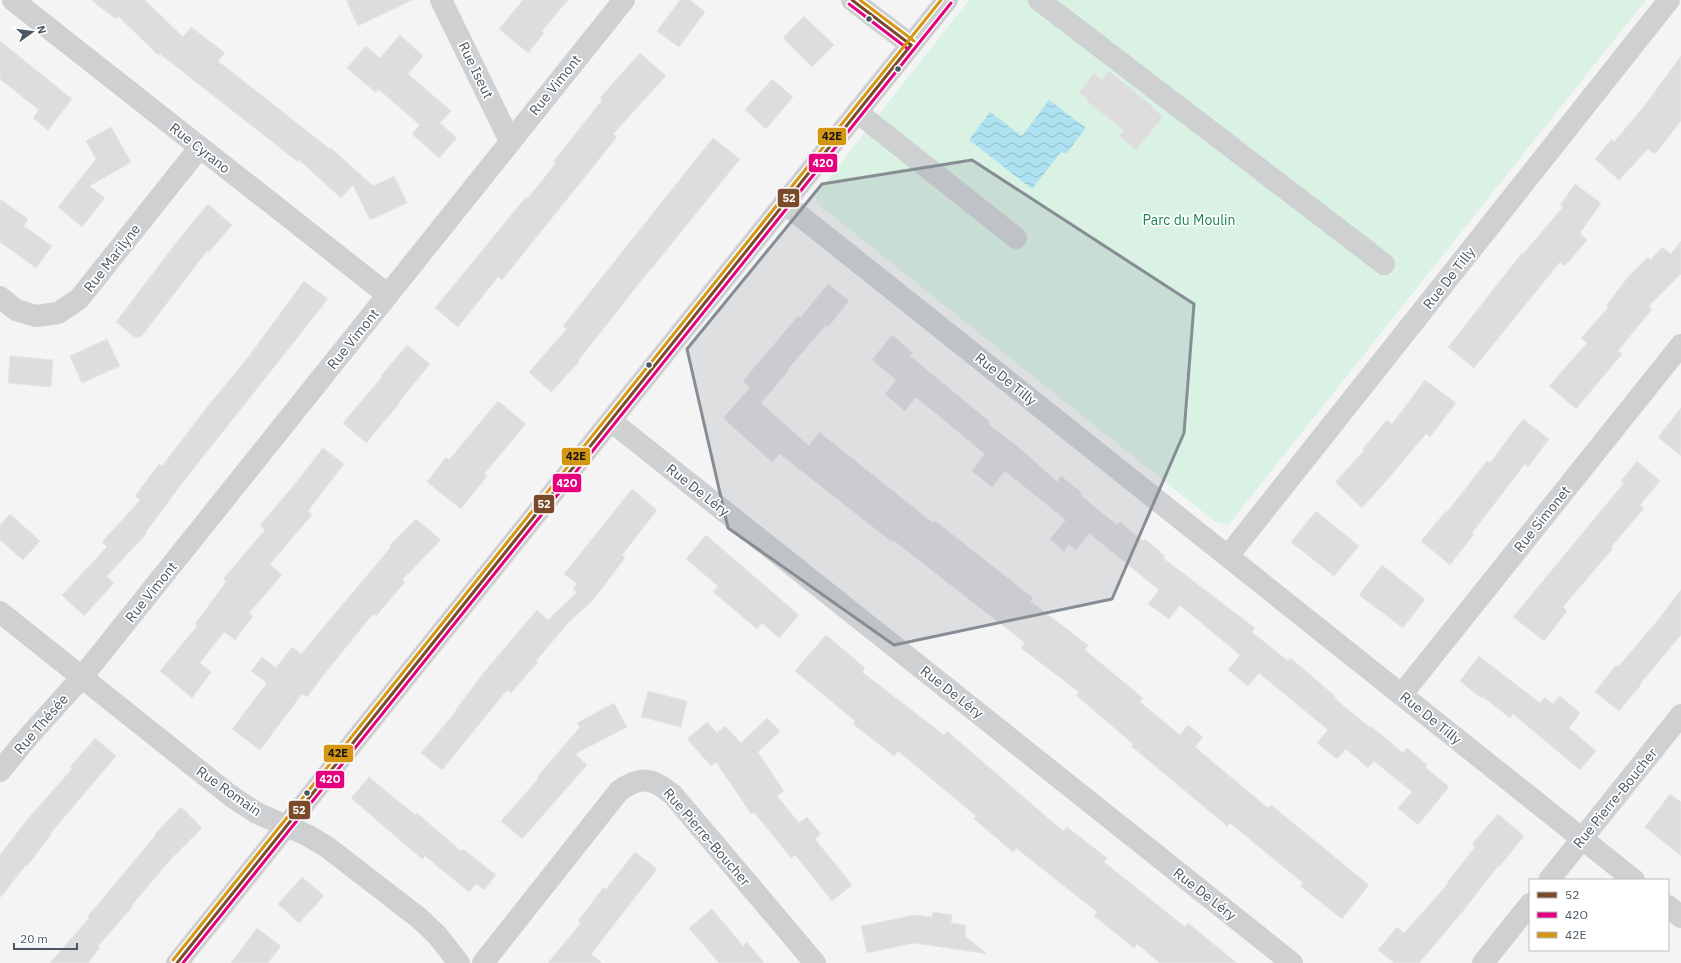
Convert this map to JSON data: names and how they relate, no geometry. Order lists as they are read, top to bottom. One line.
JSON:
{"streets":{"street":["Rue Iseut","Rue Vimont","Rue Cyrano","Rue Marilyne","Rue De Tilly","Rue De Léry","Rue Simonet","Rue Thésée","Rue Romain","Rue Pierre-Boucher"]},"crossings":[["Rue Iseut","Rue Vimont"],["Rue Vimont","Rue Cyrano"],["Rue Vimont","Rue Thésée"],["Rue Vimont","Rue Romain"],["Rue Cyrano","Rue Marilyne"],["Rue De Tilly","Rue Simonet"],["Rue De Tilly","Rue Pierre-Boucher"],["Rue Thésée","Rue Romain"]],"parks":["Parc du Moulin"],"lines":["transit line 52","transit line 42E","transit line 42O"],"legend":["52","42O","42E"],"scale_bar":"20 m","north":"right"}
